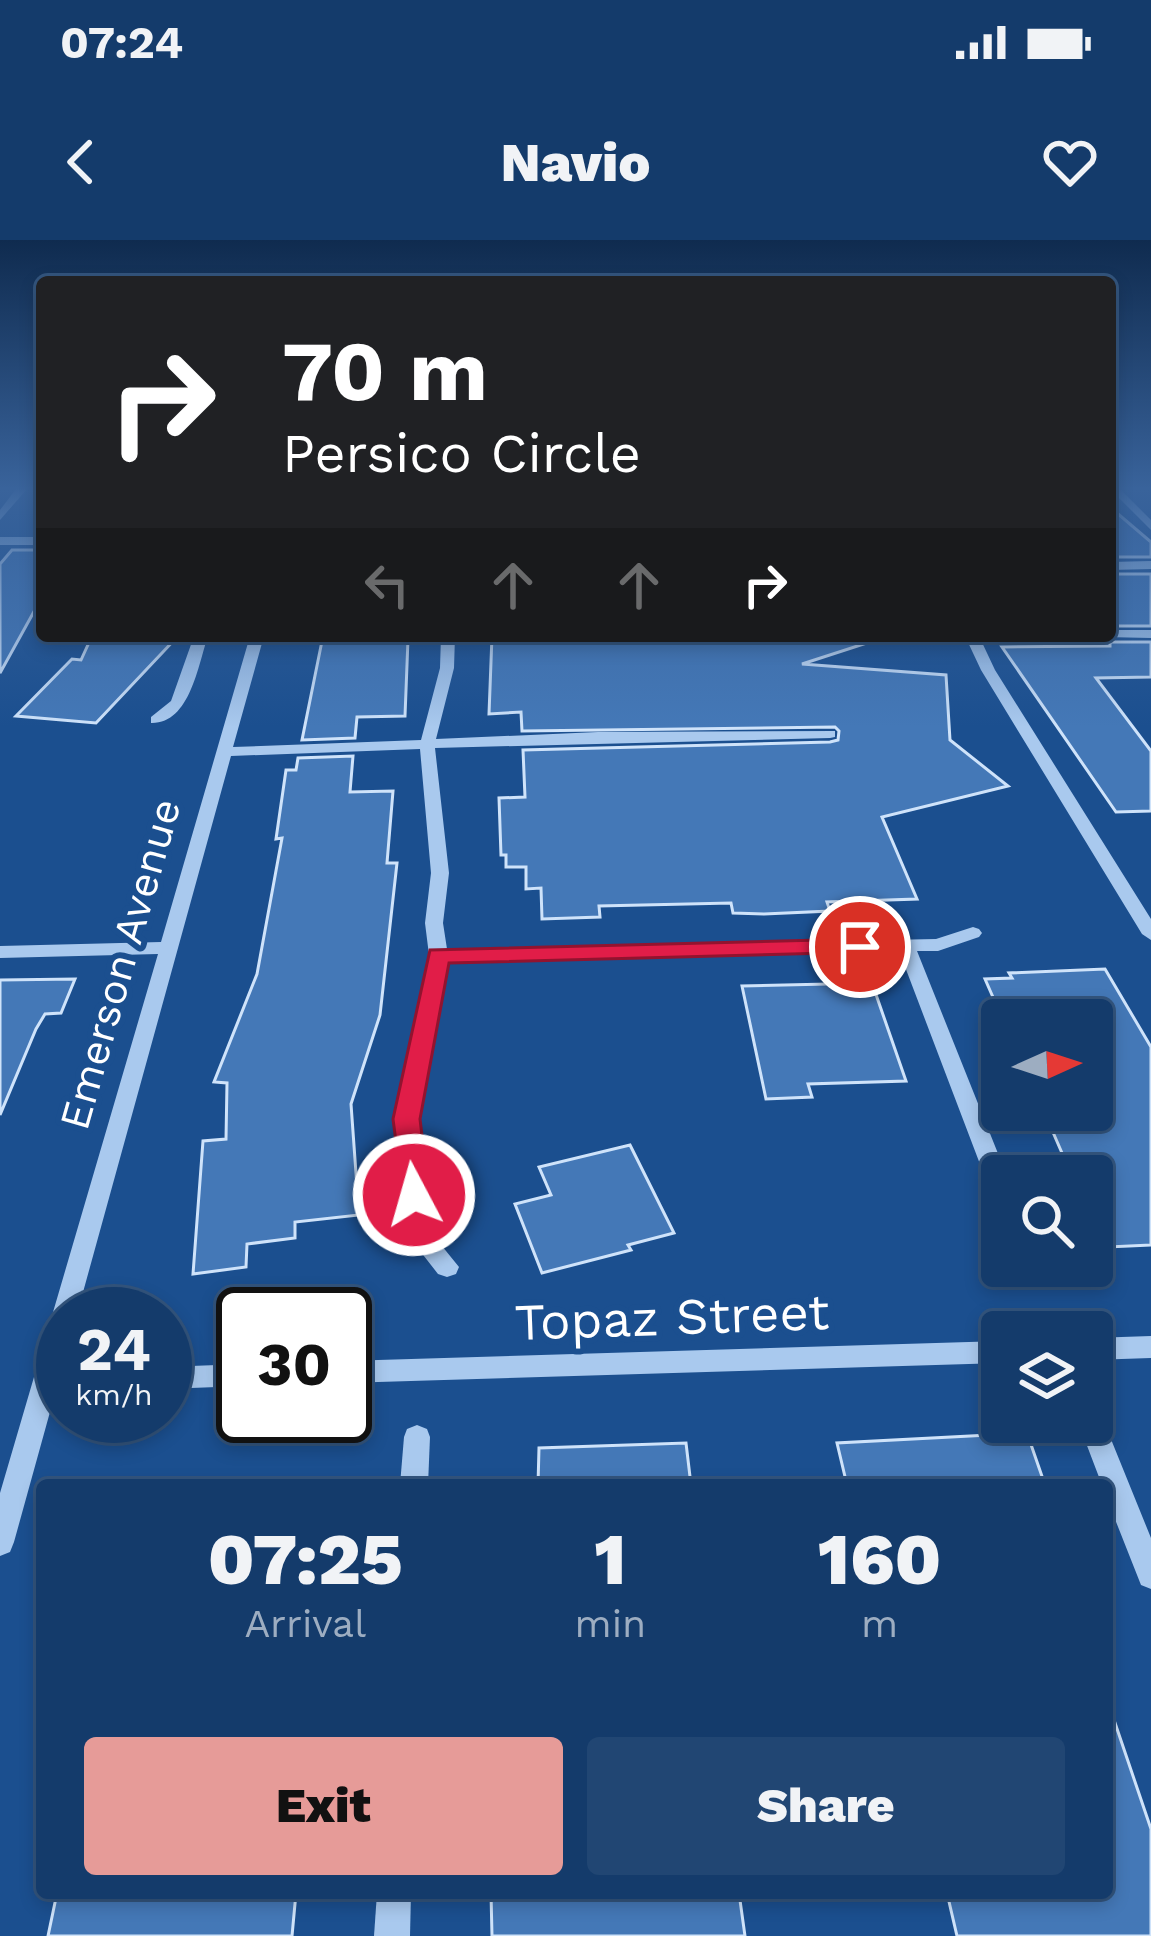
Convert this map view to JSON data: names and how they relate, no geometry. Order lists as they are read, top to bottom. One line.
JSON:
{"streets":{"street":["Emerson Avenue","Topaz Street"]},"north":"right","page":{"status":"07:24","header":"Navio","turn":["70 m","Persico Circle"],"speed":"24 km/h","limit":"30","eta":["07:25","Arrival","1","min","160","m"],"buttons":["Exit","Share"]}}
